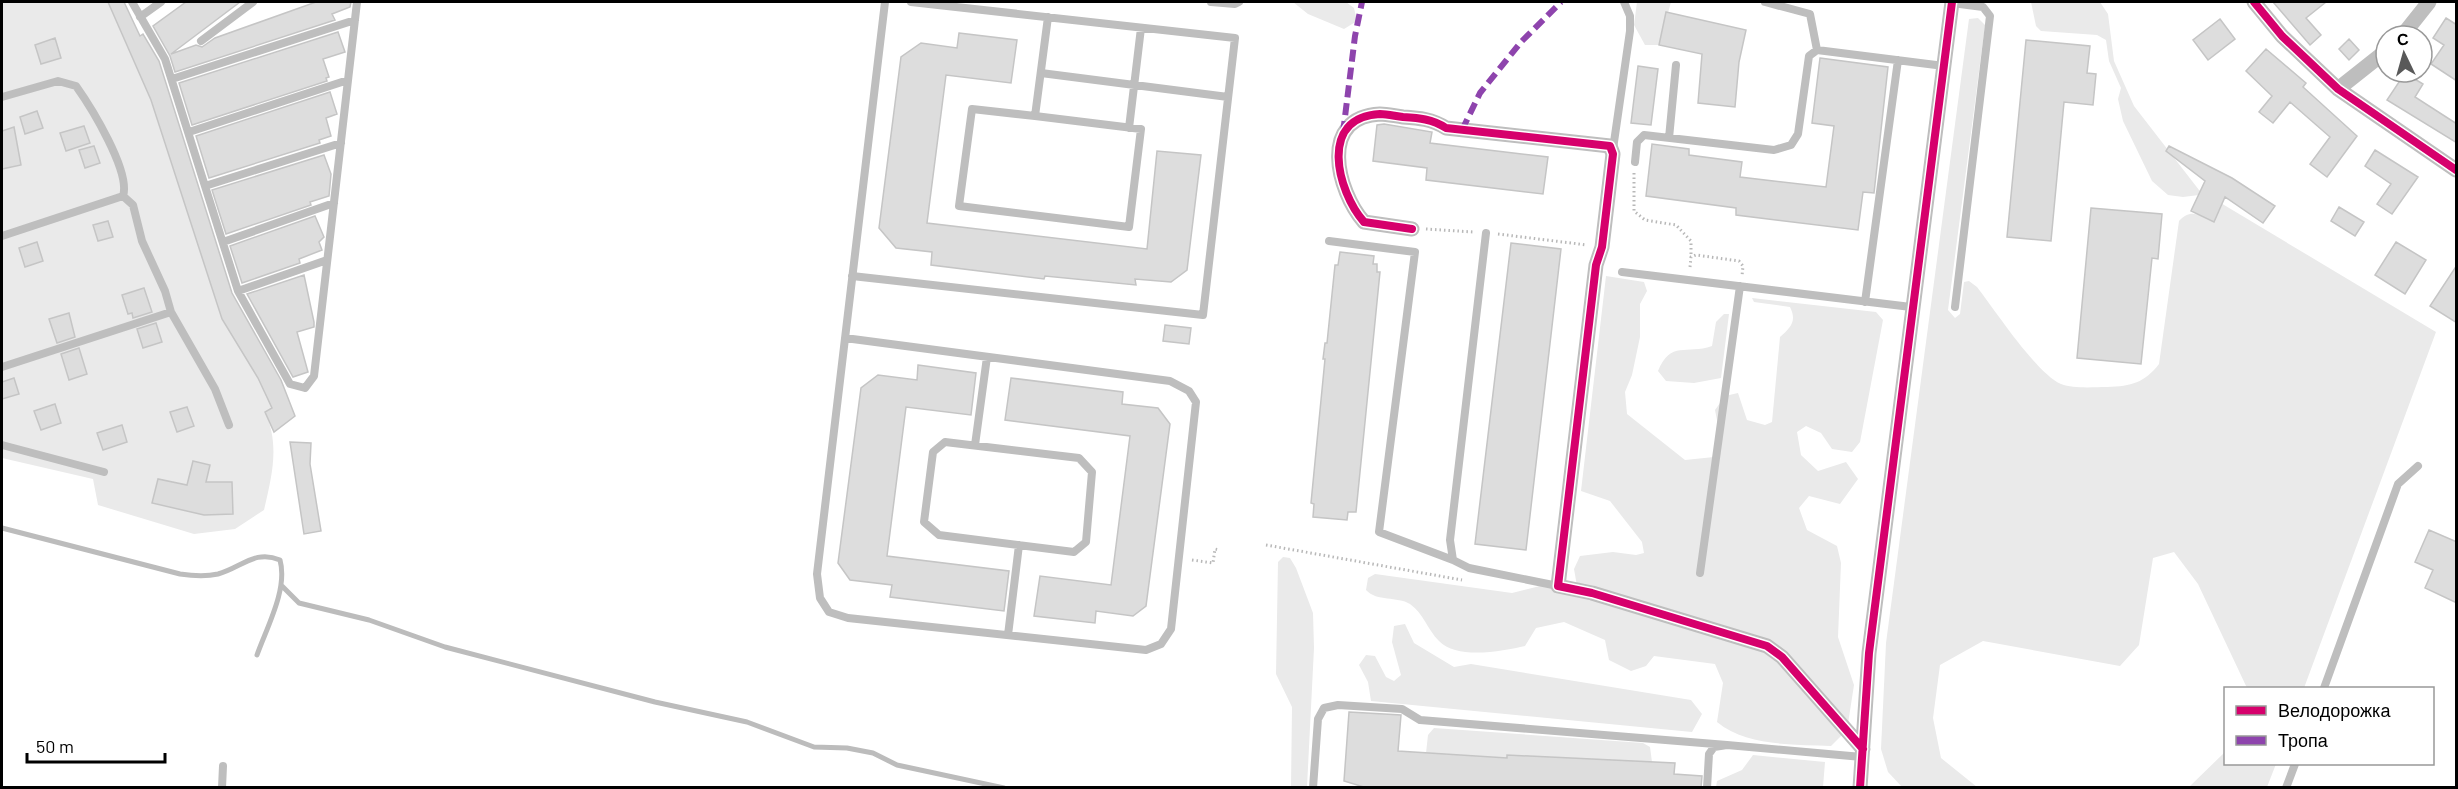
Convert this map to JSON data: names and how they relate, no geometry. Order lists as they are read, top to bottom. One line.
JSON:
{"legend":["Велодорожка","Тропа"],"scale_bar":"50 m","north":"top"}
